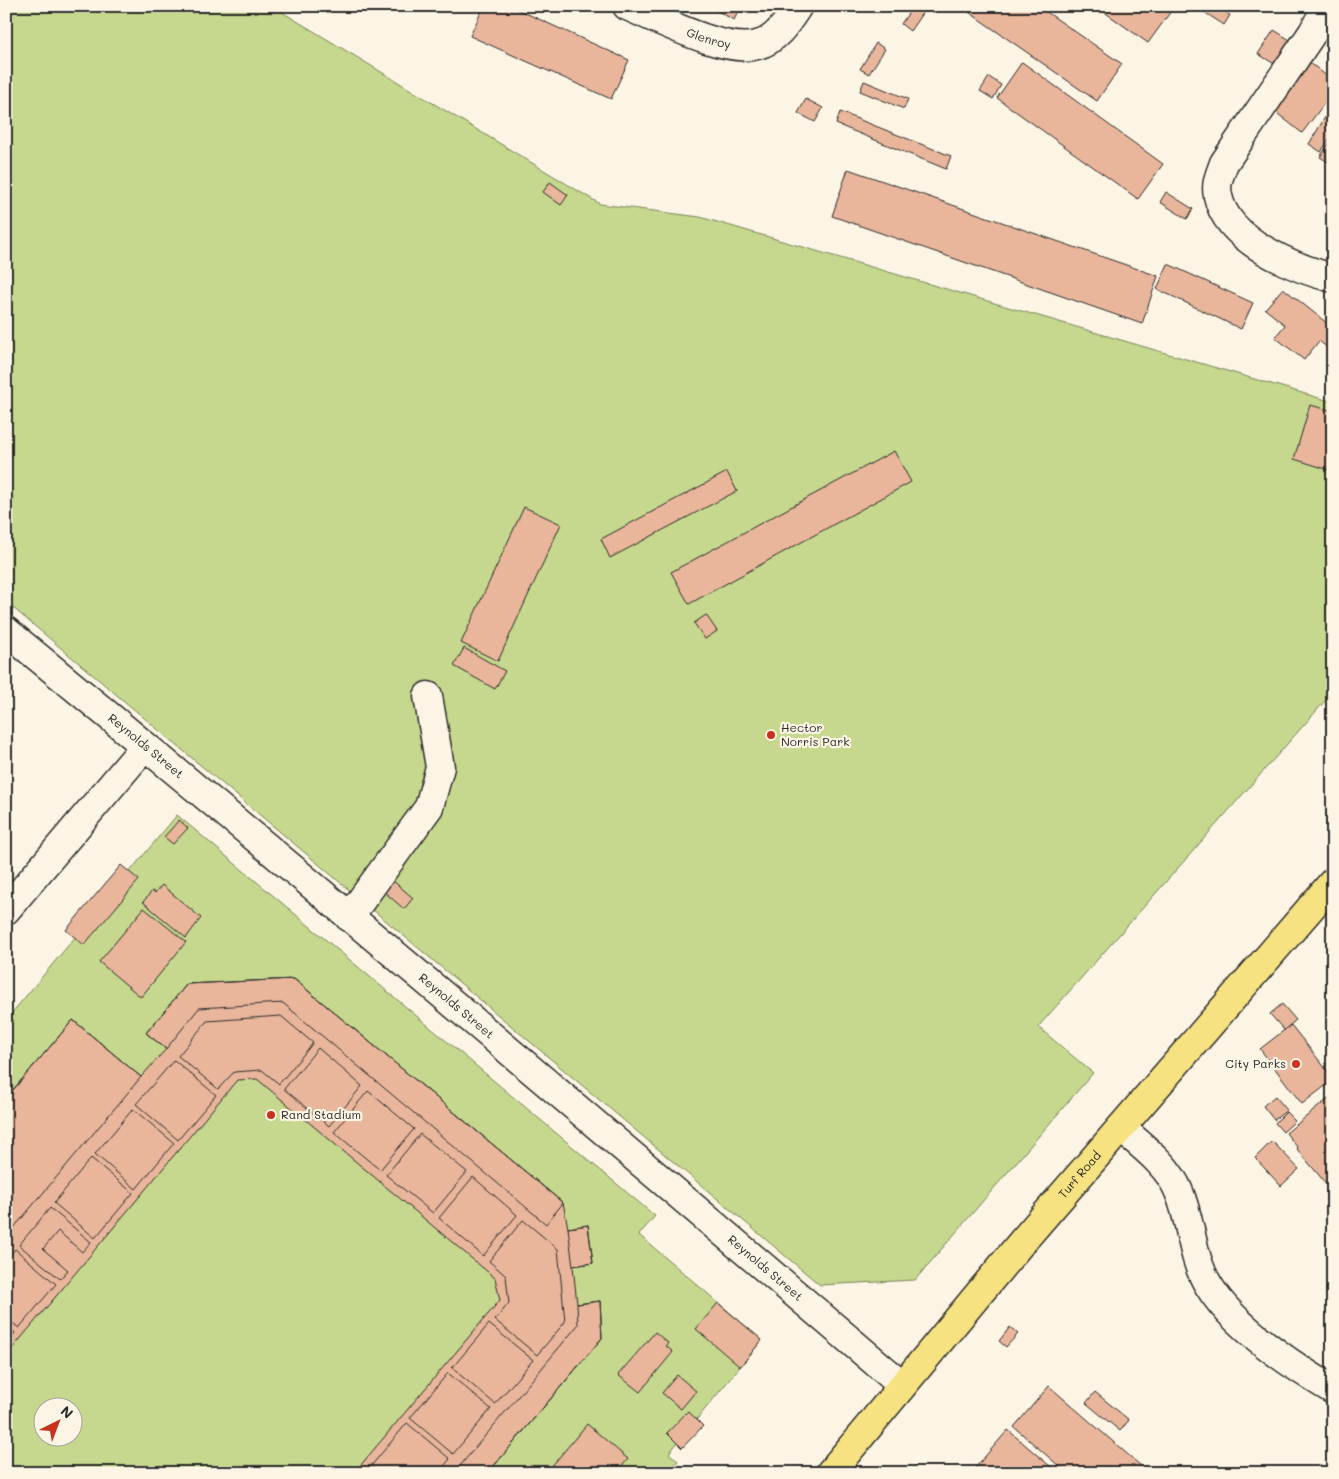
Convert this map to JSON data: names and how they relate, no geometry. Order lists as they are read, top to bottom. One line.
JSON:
{"streets":{"main road":["Turf Road"],"street":["Glenroy","Reynolds Street"]},"crossings":[["Reynolds Street","Turf Road"]],"places":["Hector Norris Park","City Parks","Rand Stadium"],"north":"top right"}
